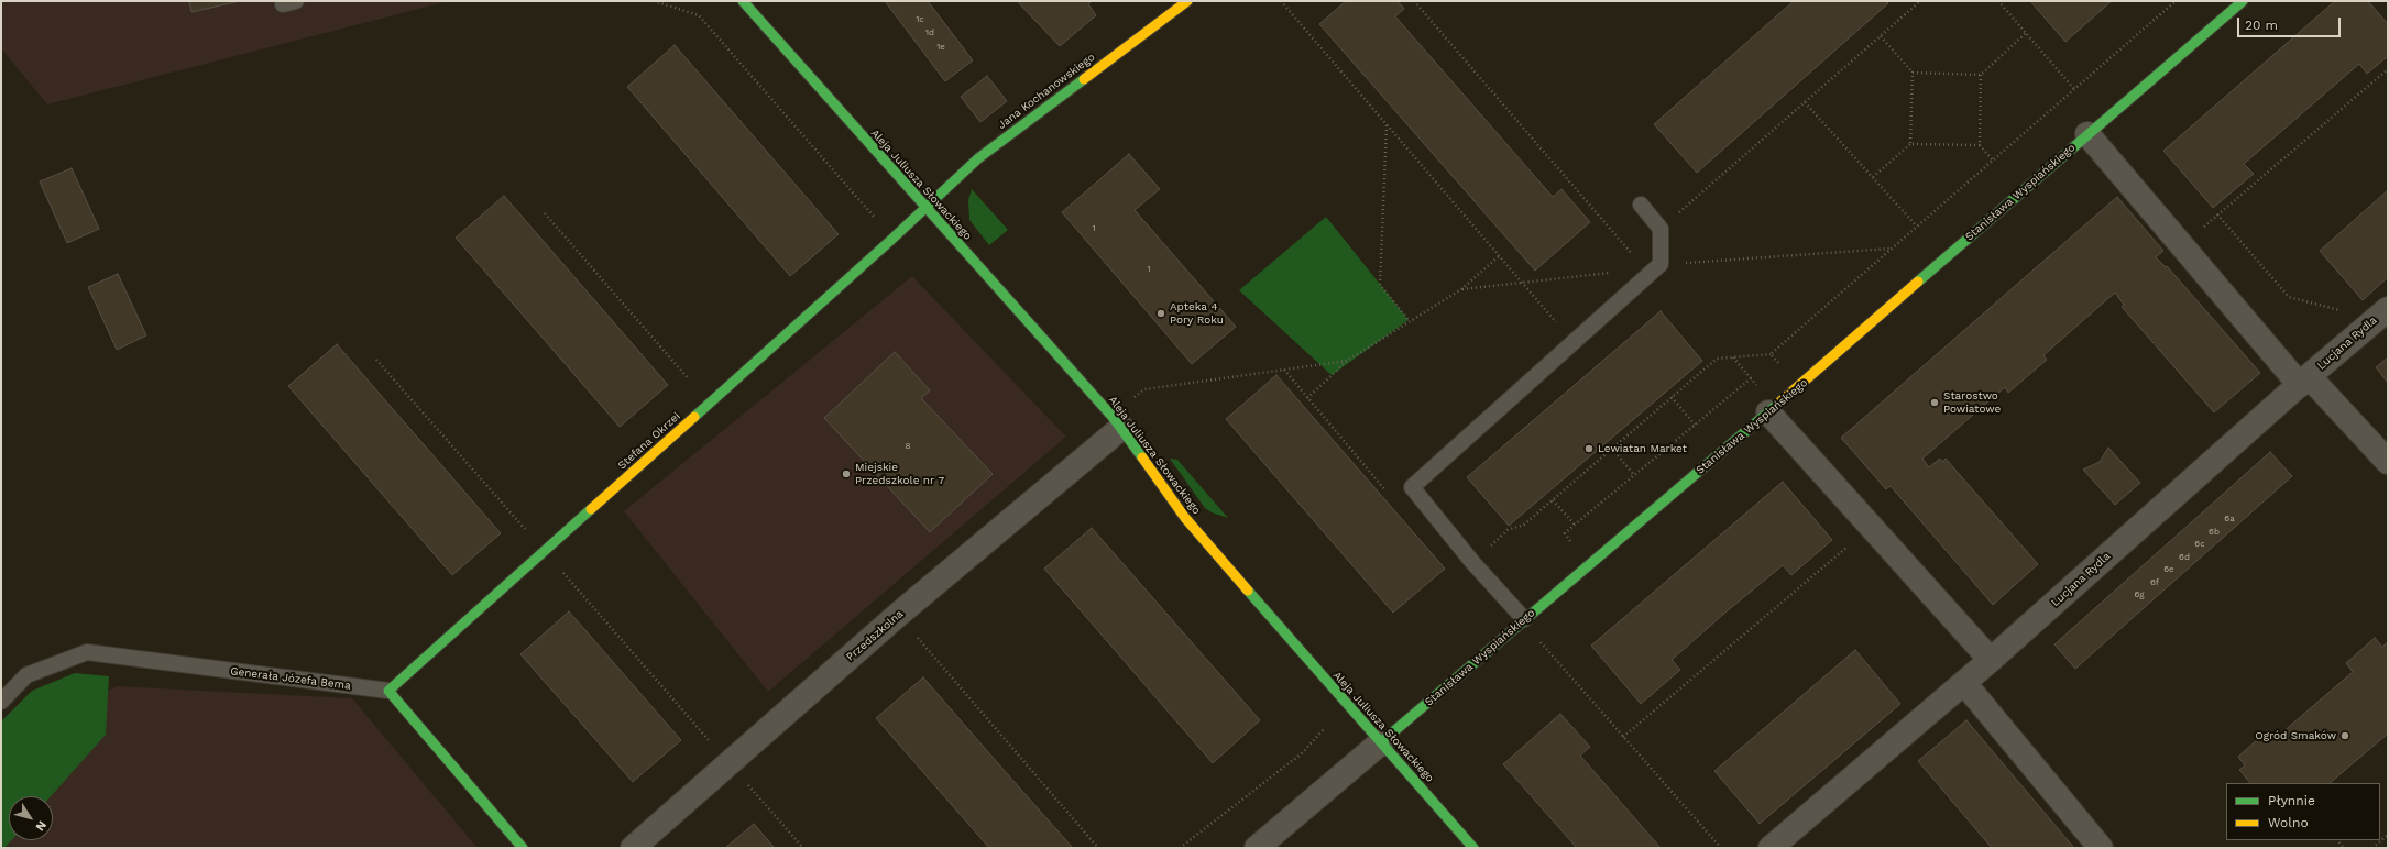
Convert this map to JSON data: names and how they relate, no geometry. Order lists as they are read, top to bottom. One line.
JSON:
{"streets":{"street":["Jana Kochanowskiego","Aleja Juliusza Słowackiego","Stanisława Wyspiańskiego","Lucjana Rydla","Stefana Okrzei","Przedszkolna"],"lane":["Generała Józefa Bema"]},"crossings":[["Jana Kochanowskiego","Aleja Juliusza Słowackiego"],["Jana Kochanowskiego","Stefana Okrzei"],["Aleja Juliusza Słowackiego","Stanisława Wyspiańskiego"],["Aleja Juliusza Słowackiego","Stefana Okrzei"],["Aleja Juliusza Słowackiego","Przedszkolna"],["Stefana Okrzei","Generała Józefa Bema"]],"places":["Apteka 4 Pory Roku","Starostwo Powiatowe","Lewiatan Market","Miejskie Przedszkole nr 7","Ogród Smaków"],"house_numbers":["1c","1d","1e","1","1","8","6a","6b","6c","6d","6e","6f","6g"],"legend":["Płynnie","Wolno"],"scale_bar":"20 m","north":"bottom right"}
